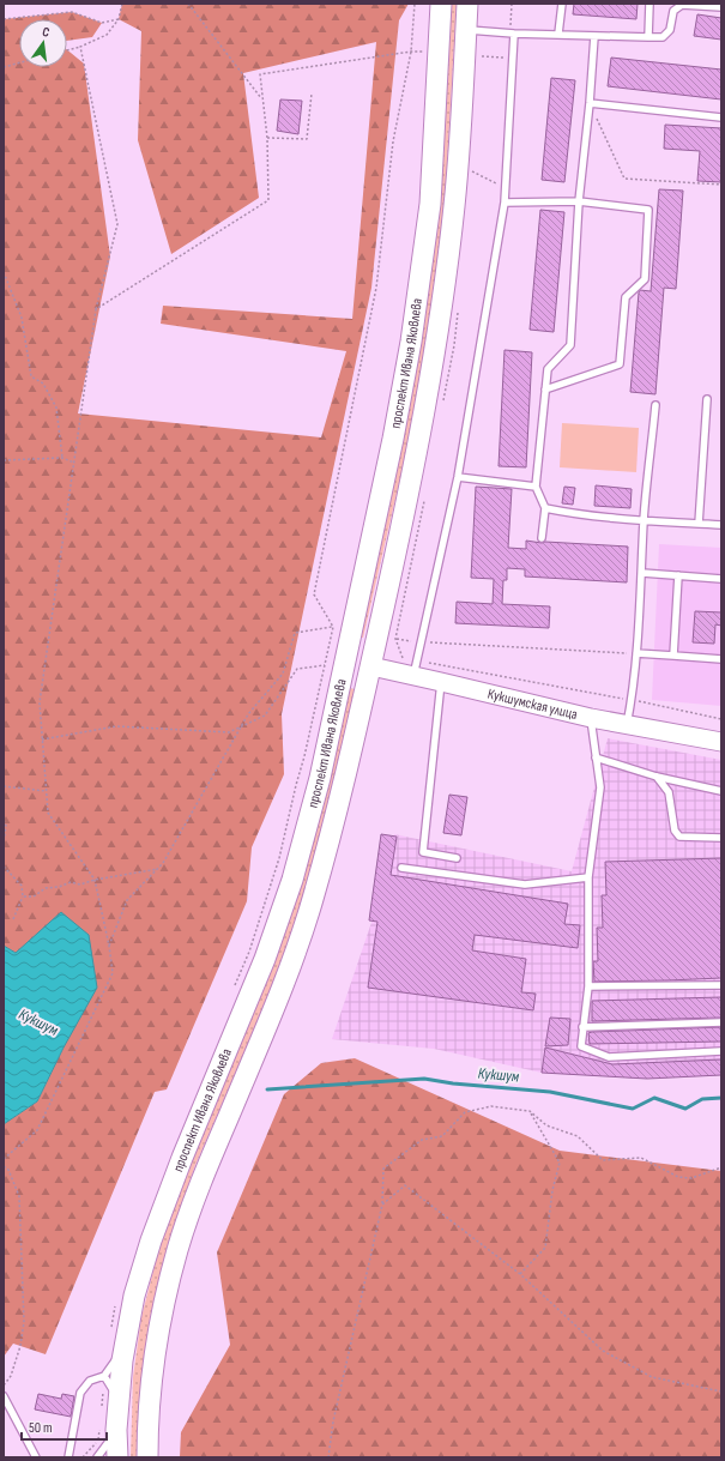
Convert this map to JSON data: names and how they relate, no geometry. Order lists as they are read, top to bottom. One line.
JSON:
{"streets":{"main road":["проспект Ивана Яковлева","Кукшумская улица"]},"crossings":[["проспект Ивана Яковлева","Кукшумская улица"]],"water":["Кукшум"],"scale_bar":"50 m","north":"top"}
